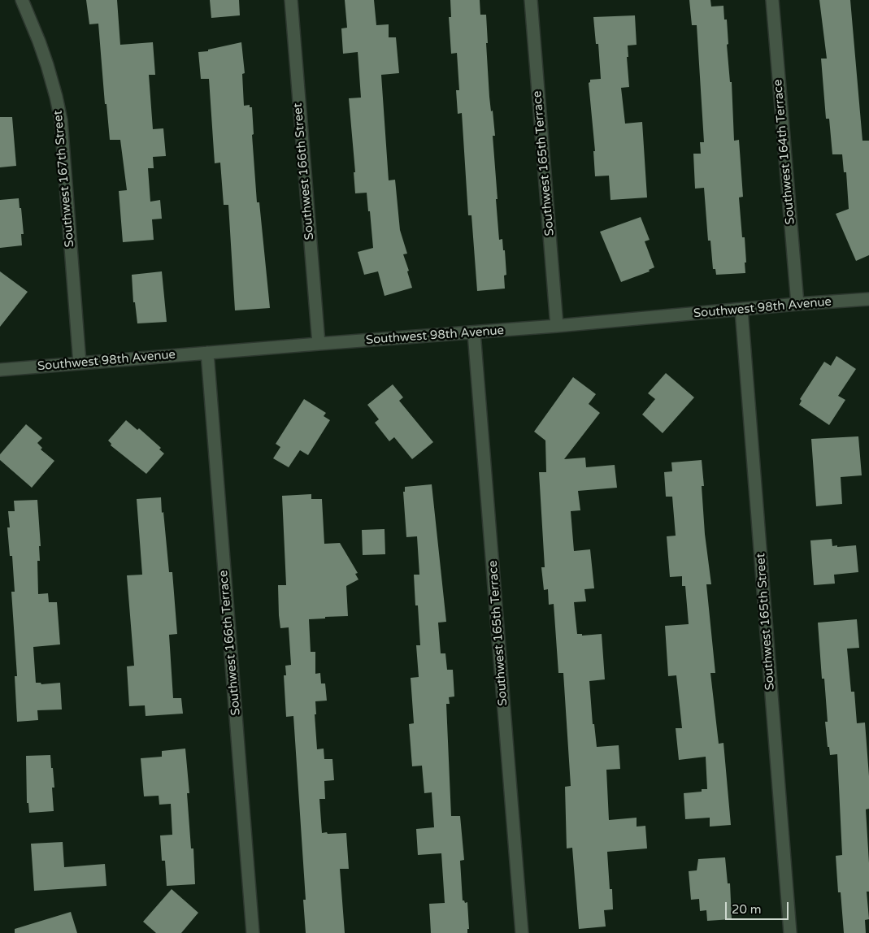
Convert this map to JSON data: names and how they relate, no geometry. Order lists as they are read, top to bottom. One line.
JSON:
{"streets":{"street":["Southwest 164th Terrace","Southwest 165th Terrace","Southwest 166th Street","Southwest 167th Street","Southwest 98th Avenue","Southwest 165th Street","Southwest 166th Terrace"]},"crossings":[["Southwest 164th Terrace","Southwest 98th Avenue"],["Southwest 165th Terrace","Southwest 98th Avenue"],["Southwest 166th Street","Southwest 98th Avenue"],["Southwest 167th Street","Southwest 98th Avenue"],["Southwest 98th Avenue","Southwest 165th Street"],["Southwest 98th Avenue","Southwest 166th Terrace"]],"scale_bar":"20 m"}
